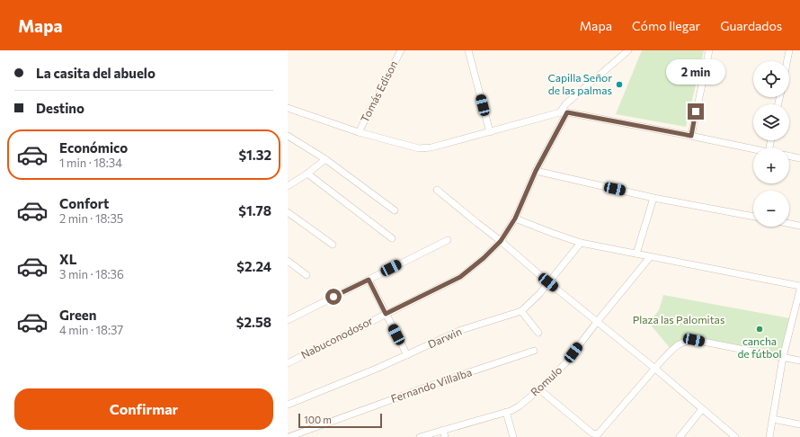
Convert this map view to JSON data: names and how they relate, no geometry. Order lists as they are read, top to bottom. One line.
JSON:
{"streets":{"street":["Tomás Edison","Nabuconodosor","Darwin","Romulo","Fernando Villalba"]},"parks":["Plaza las Palomitas"],"places":["Capilla Señor de las palmas","cancha de fútbol"],"scale_bar":"100 m","page":{"header":"Mapa","nav":["Mapa","Cómo llegar","Guardados"],"banner":["La casita del abuelo","Destino"],"bubble":"2 min","map_buttons":["+","−"],"list":[{"name":"Económico","note":"1 min · 18:34","value":"$1.32"},{"name":"Confort","note":"2 min · 18:35","value":"$1.78"},{"name":"XL","note":"3 min · 18:36","value":"$2.24"},{"name":"Green","note":"4 min · 18:37","value":"$2.58"}],"buttons":"Confirmar","scale":"100 m"}}
